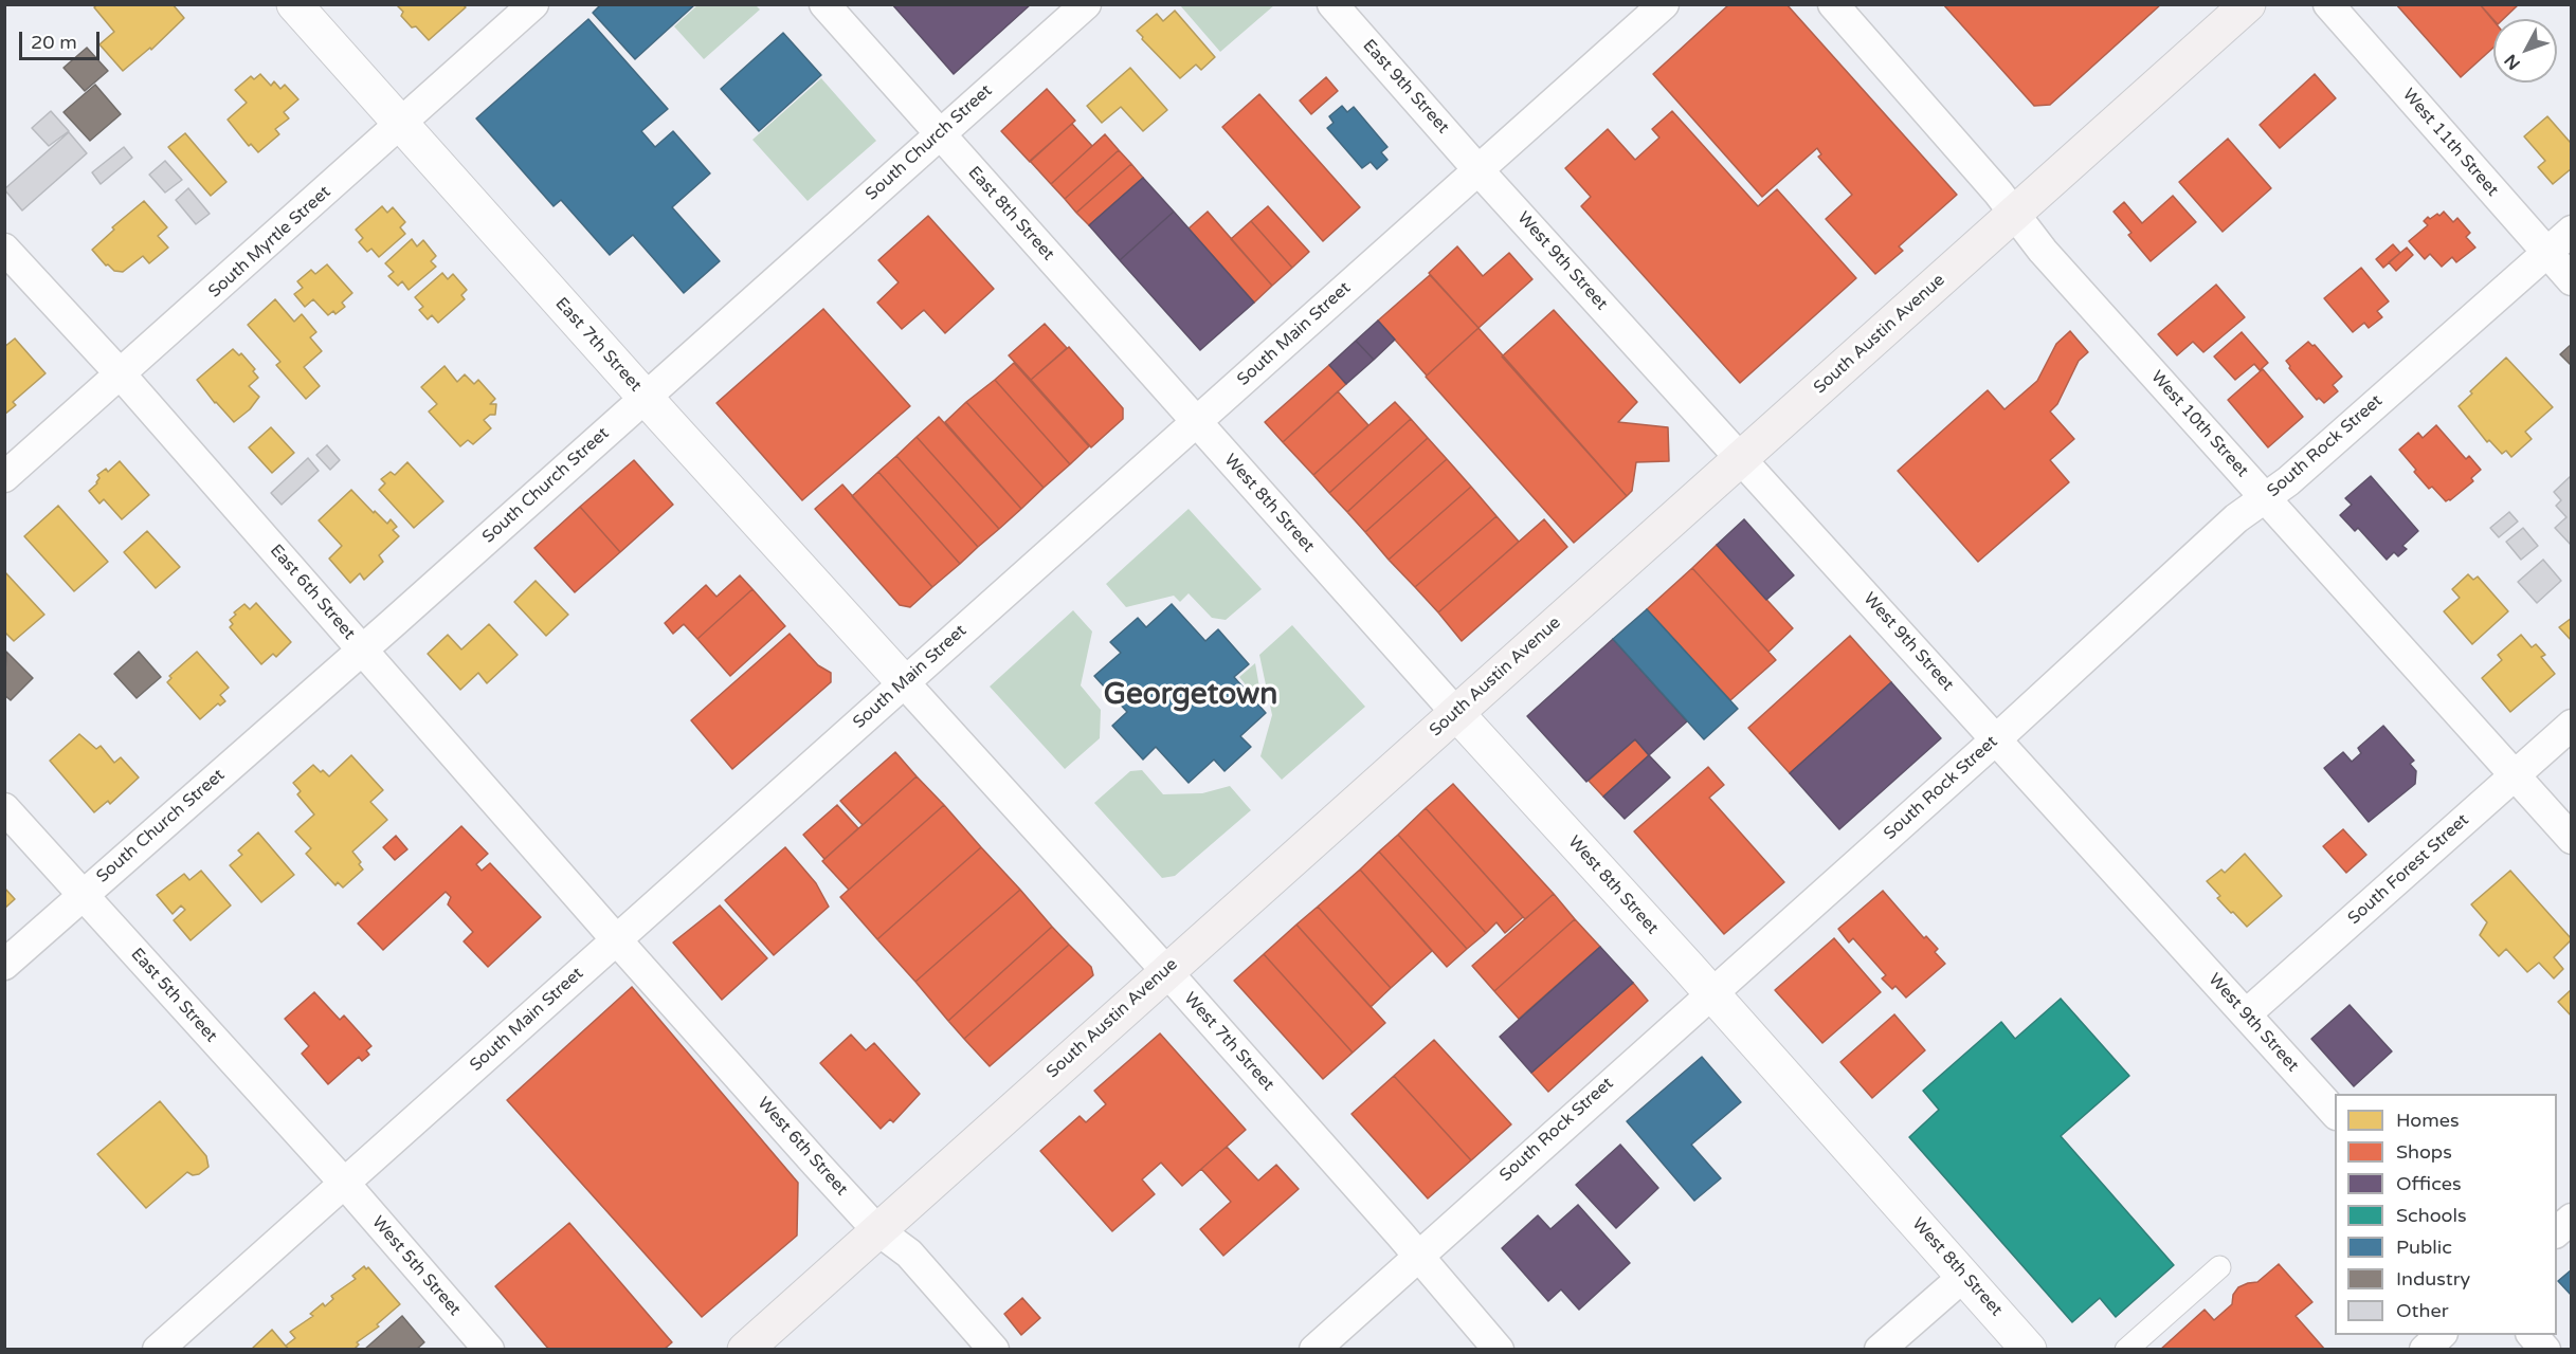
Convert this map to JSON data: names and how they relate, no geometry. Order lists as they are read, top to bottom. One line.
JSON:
{"streets":{"main road":["South Austin Avenue"],"street":["East 9th Street","South Church Street","West 11th Street","East 8th Street","South Myrtle Street","West 9th Street","South Main Street","East 7th Street","West 10th Street","South Rock Street","West 8th Street","East 6th Street","South Forest Street","East 5th Street","West 7th Street","West 6th Street","West 5th Street"]},"crossings":[["East 9th Street","West 9th Street"],["East 9th Street","South Main Street"],["South Church Street","East 8th Street"],["South Church Street","East 7th Street"],["South Church Street","East 6th Street"],["South Church Street","East 5th Street"],["West 11th Street","South Rock Street"],["East 8th Street","South Main Street"],["East 8th Street","West 8th Street"],["South Myrtle Street","East 7th Street"],["South Myrtle Street","East 6th Street"],["West 9th Street","South Main Street"],["West 9th Street","South Austin Avenue"],["West 9th Street","South Rock Street"],["West 9th Street","South Forest Street"],["South Main Street","East 7th Street"],["South Main Street","West 8th Street"],["South Main Street","East 6th Street"],["South Main Street","East 5th Street"],["South Main Street","West 7th Street"],["South Main Street","West 6th Street"],["South Main Street","West 5th Street"],["South Austin Avenue","West 10th Street"],["South Austin Avenue","West 8th Street"],["South Austin Avenue","West 7th Street"],["South Austin Avenue","West 6th Street"],["East 7th Street","West 7th Street"],["West 10th Street","South Rock Street"],["West 10th Street","South Forest Street"],["South Rock Street","West 8th Street"],["South Rock Street","West 7th Street"],["East 6th Street","West 6th Street"],["East 5th Street","West 5th Street"]],"districts":["Georgetown"],"legend":["Homes","Shops","Offices","Schools","Public","Industry","Other"],"scale_bar":"20 m","north":"bottom left"}
